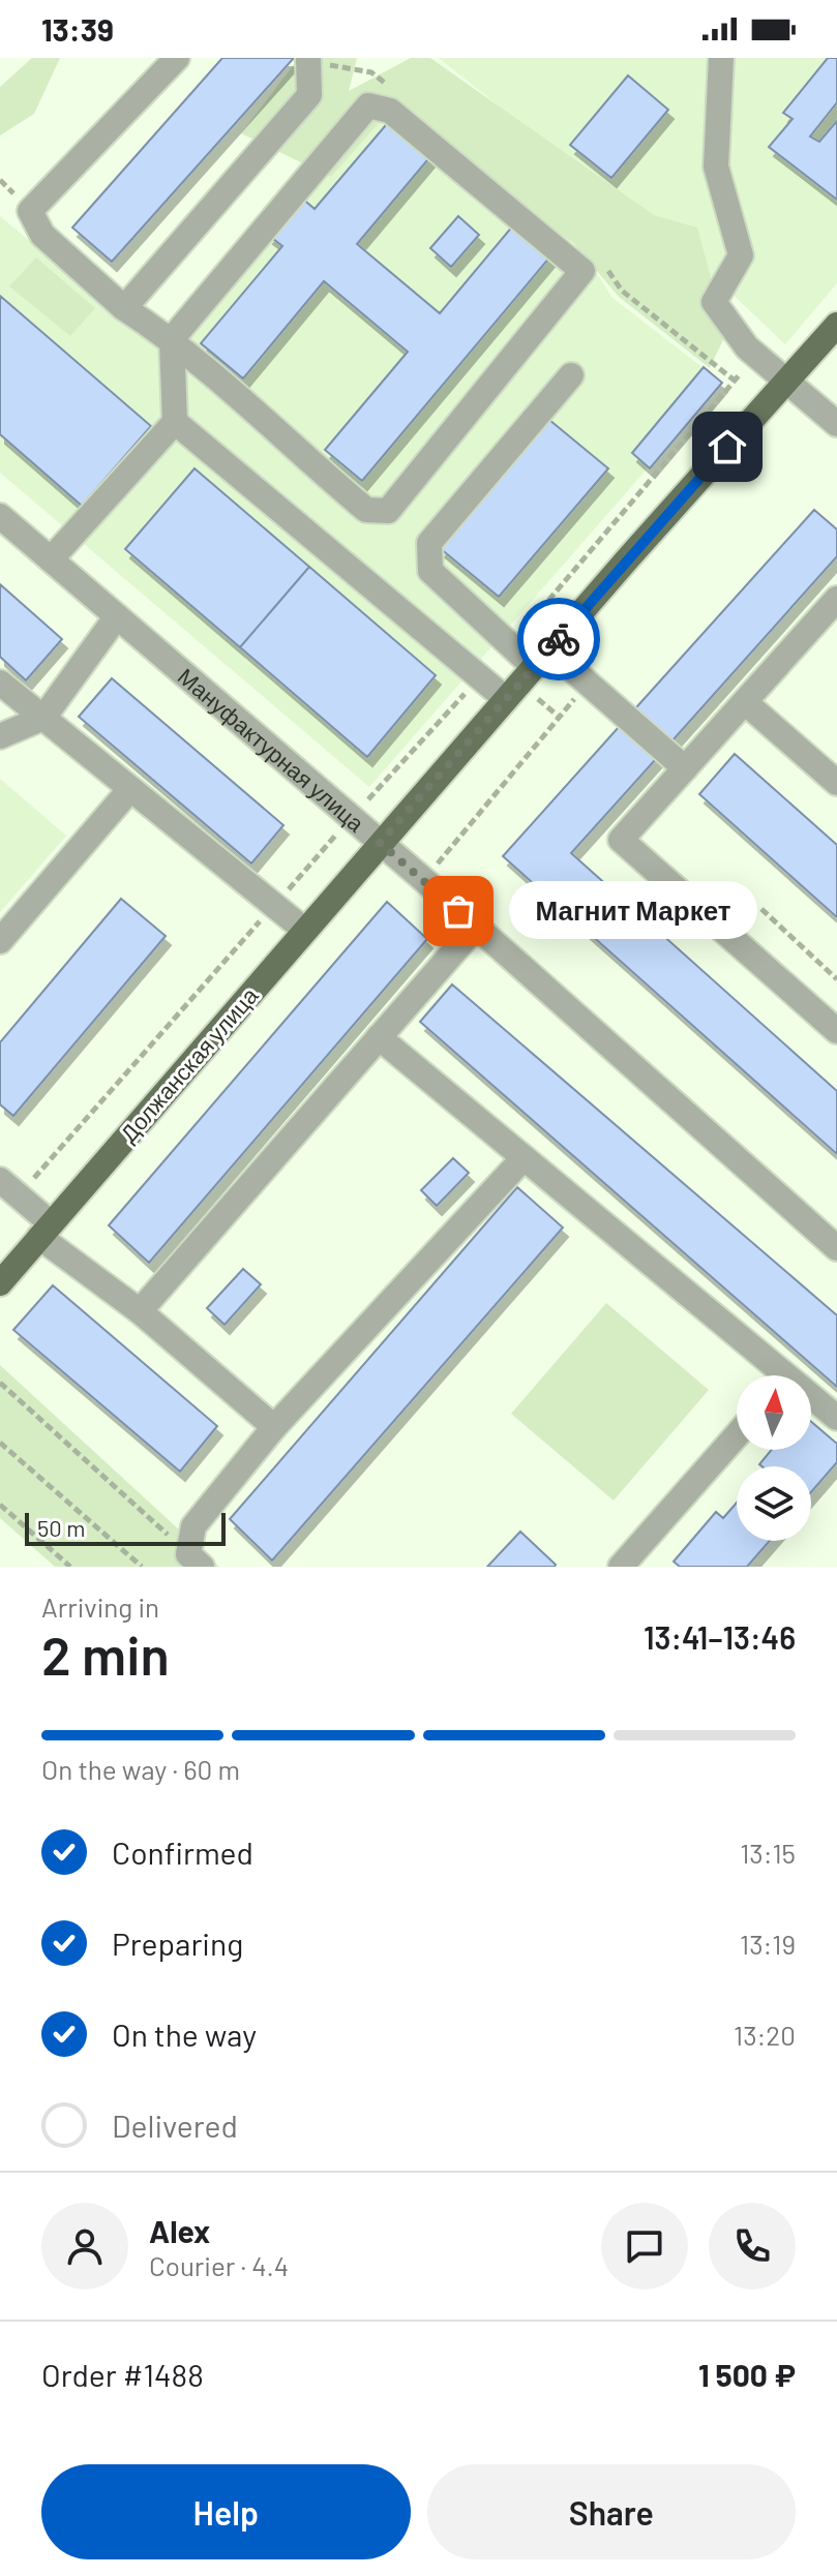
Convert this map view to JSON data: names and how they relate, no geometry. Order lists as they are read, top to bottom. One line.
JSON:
{"streets":{"main road":["Должанская улица"],"street":["Мануфактурная улица"]},"crossings":[["Мануфактурная улица","Должанская улица"]],"places":["Магнит Маркет"],"scale_bar":"50 m","north":"top","page":{"status":"13:39","bubble":"Магнит Маркет","scale":"50 m","heading":["2 min","Arriving in","13:41–13:46"],"panel":["Alex","Courier · 4.4","Order #1488","1 500 ₽"],"bar":"On the way · 60 m","list":[["Confirmed","13:15"],["Preparing","13:19"],["On the way","13:20"],"Delivered"],"buttons":["Help","Share"]}}
